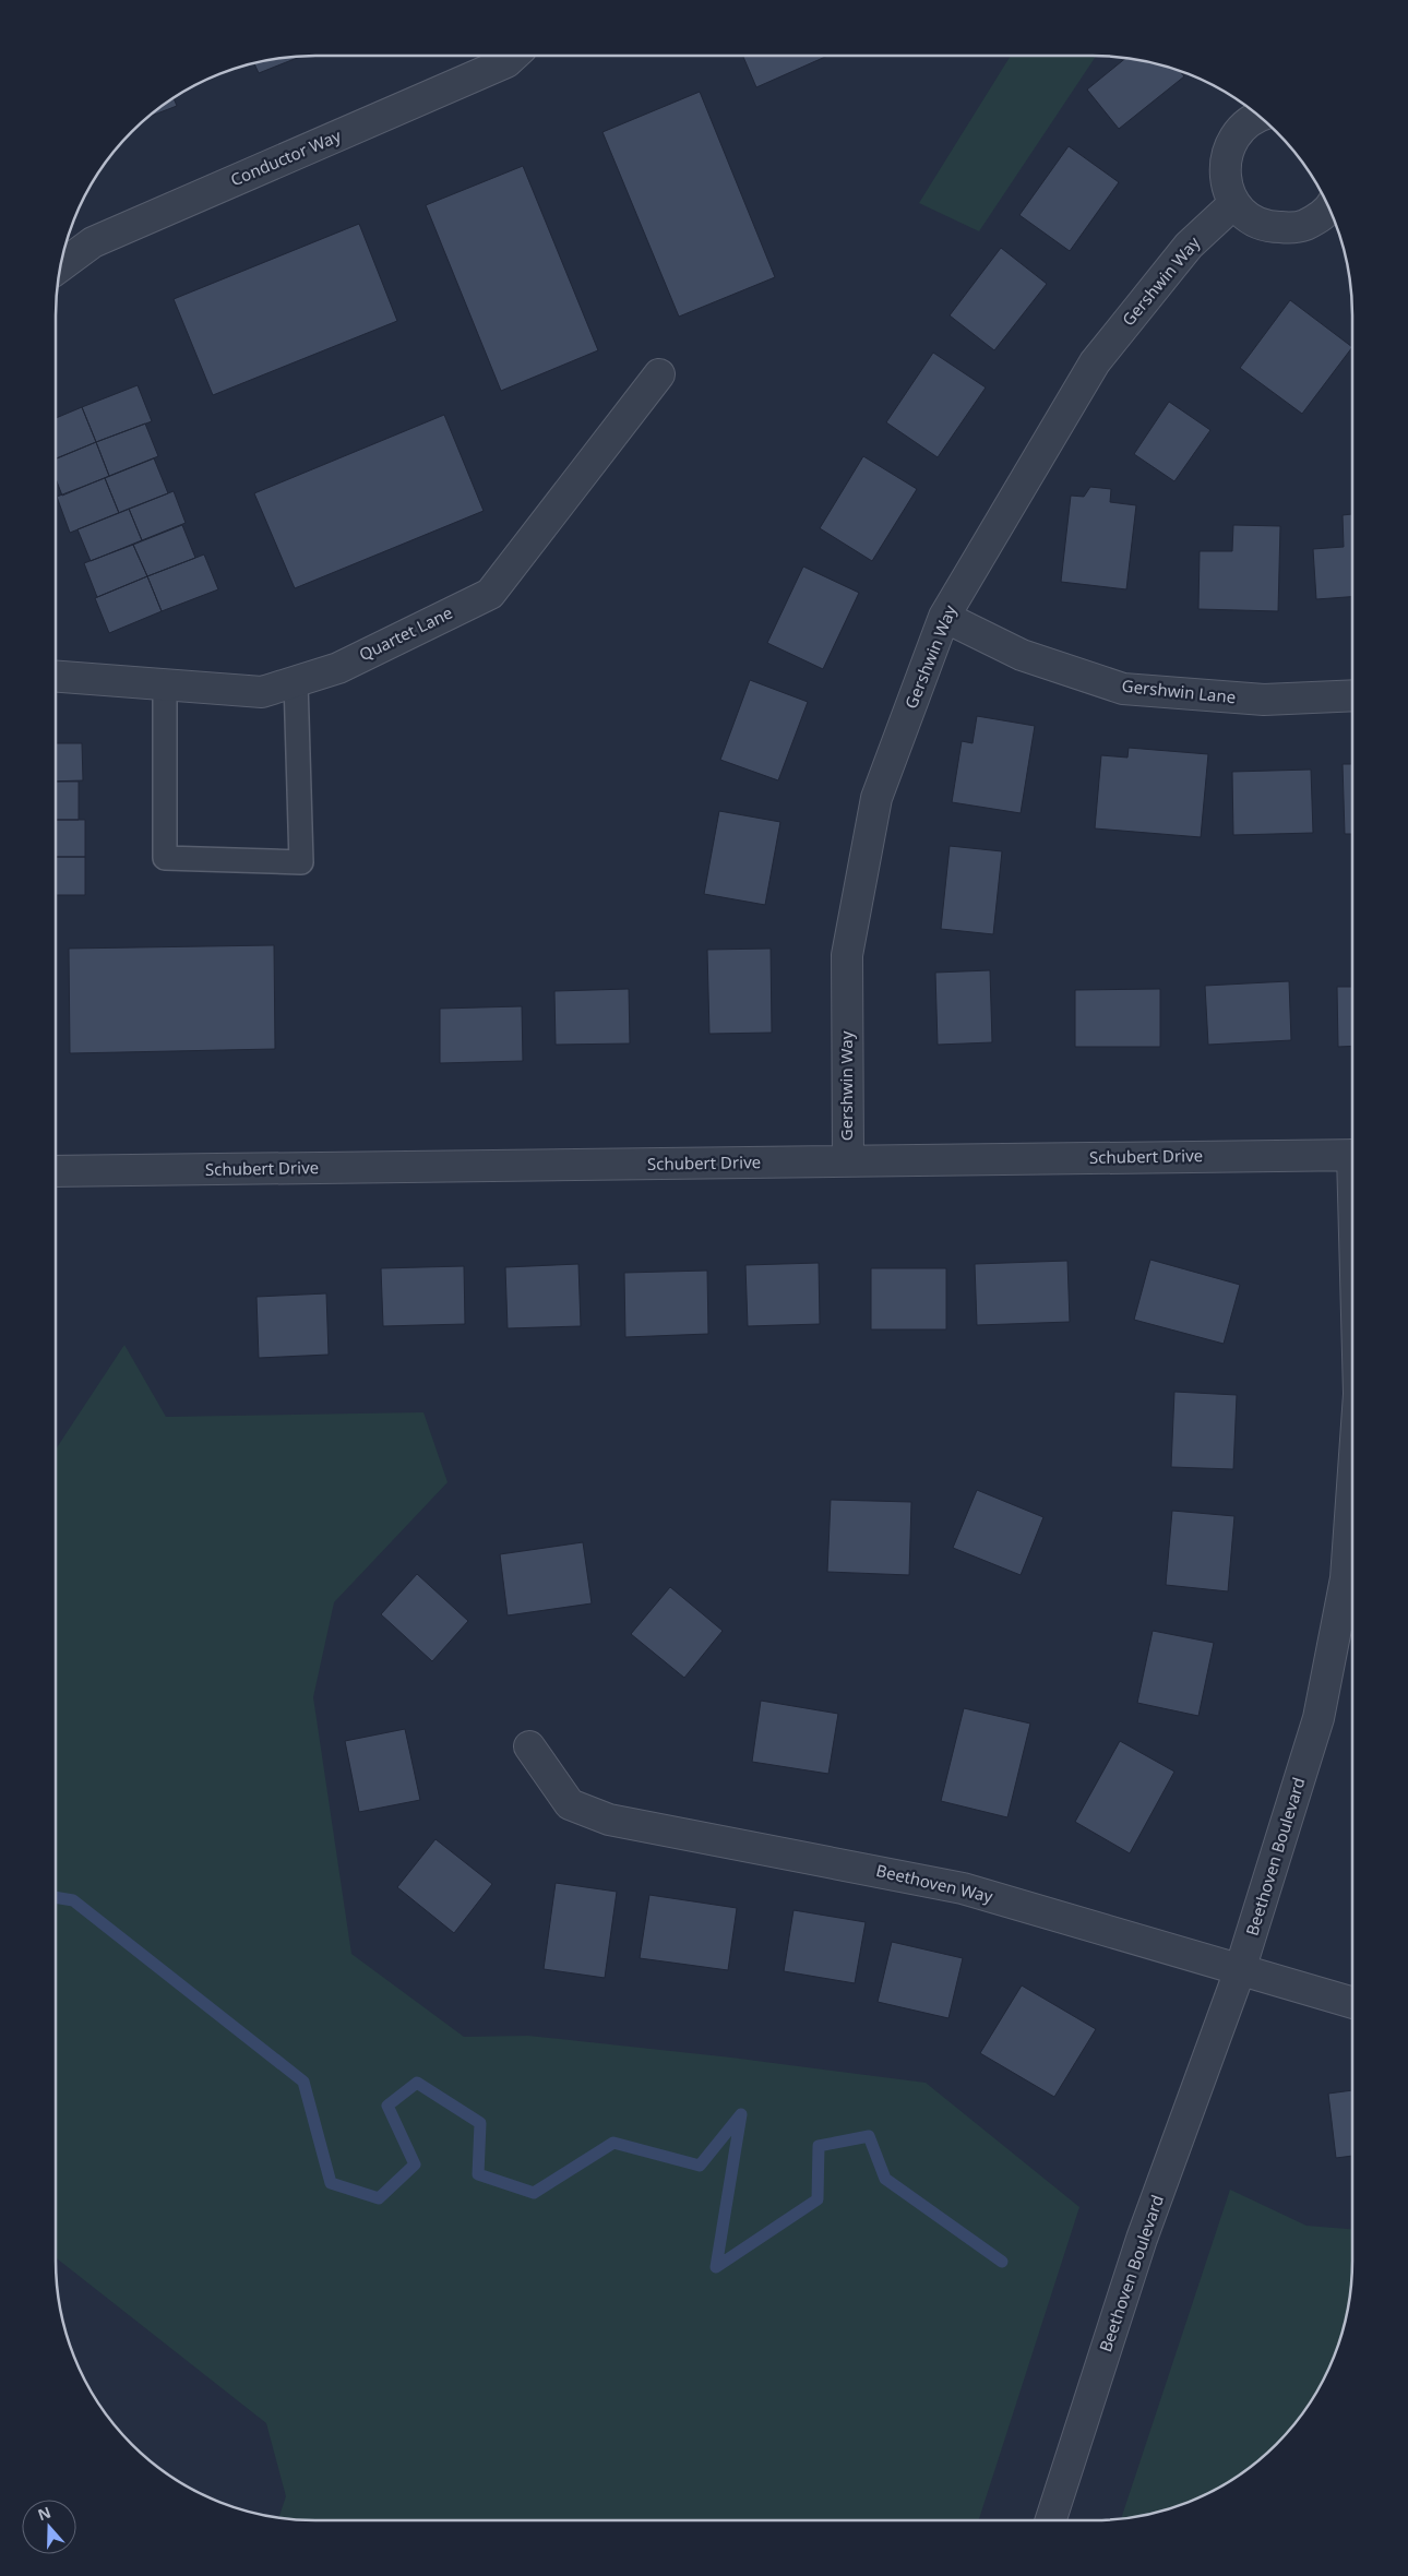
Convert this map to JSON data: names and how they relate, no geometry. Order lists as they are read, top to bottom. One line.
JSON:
{"streets":{"street":["Conductor Way","Gershwin Way","Quartet Lane","Gershwin Lane","Schubert Drive","Beethoven Boulevard","Beethoven Way"]},"crossings":[["Gershwin Way","Gershwin Lane"],["Gershwin Way","Schubert Drive"],["Beethoven Boulevard","Beethoven Way"]],"north":"top"}
